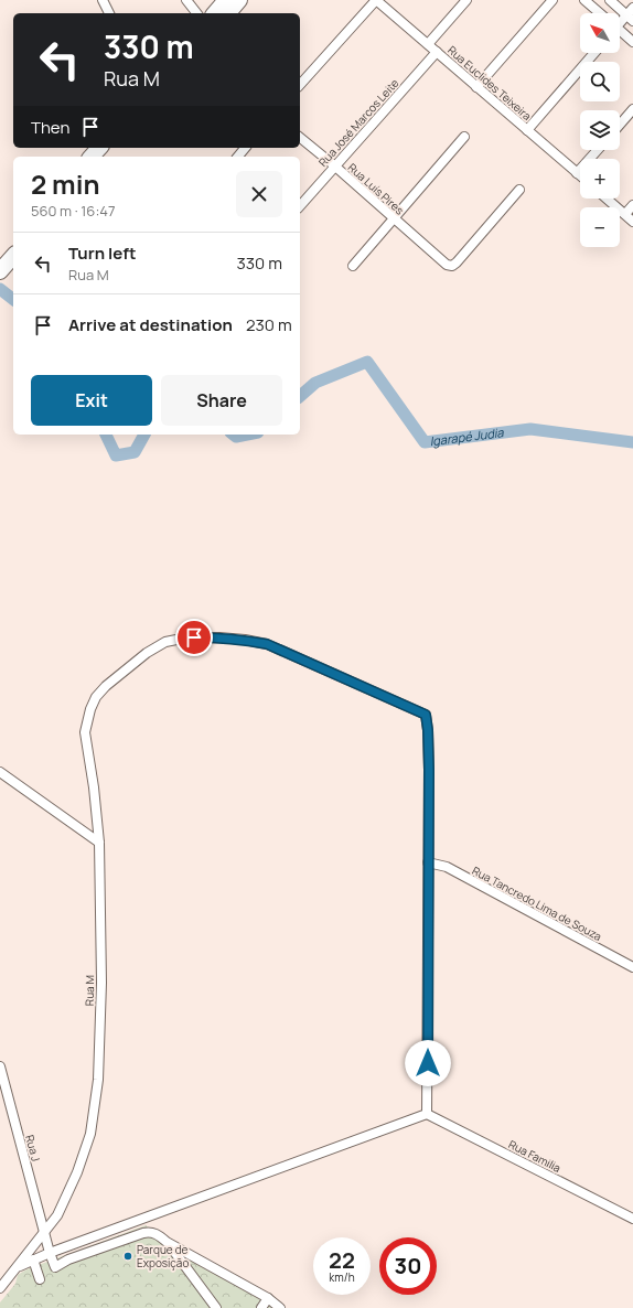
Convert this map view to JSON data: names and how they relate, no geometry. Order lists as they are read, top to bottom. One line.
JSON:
{"streets":{"street":["Rua Euclides Teixeira","Rua José Marcos Leite","Rua Luís Pires","Rua Tancredo Lima de Souza","Rua M","Rua J","Rua Familia"]},"crossings":[["Rua Euclides Teixeira","Rua José Marcos Leite"],["Rua José Marcos Leite","Rua Luís Pires"],["Rua Tancredo Lima de Souza","Rua M"],["Rua M","Rua J"]],"water":["Igarapé Judia"],"places":["Parque de Exposição"],"north":"top left","page":{"map_buttons":["+","−"],"turn":["330 m","Rua M"],"then":"Then","heading":["2 min","560 m · 16:47"],"list":[{"name":"Turn left","note":"Rua M","value":"330 m"},{"name":"Arrive at destination","value":"230 m"}],"buttons":["Exit","Share"],"speed":"22 km/h","limit":"30"}}
